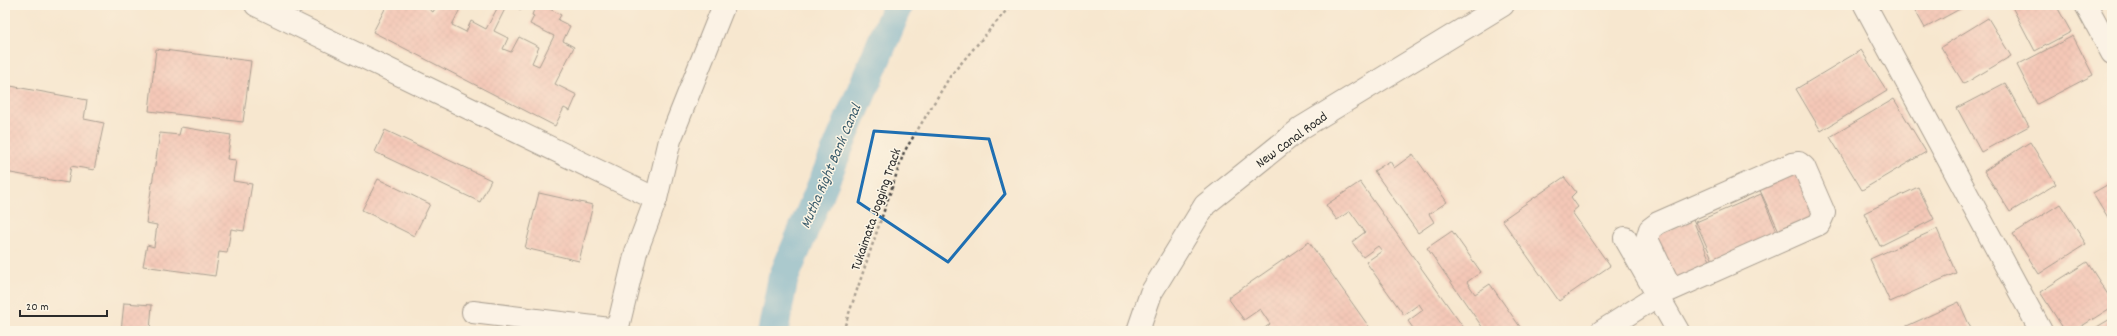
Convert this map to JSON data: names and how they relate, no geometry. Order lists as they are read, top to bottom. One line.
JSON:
{"streets":{"street":["New Canal Road"],"path":["Tukaimata Jogging Track"]},"water":["Mutha Right Bank Canal"],"scale_bar":"20 m"}
